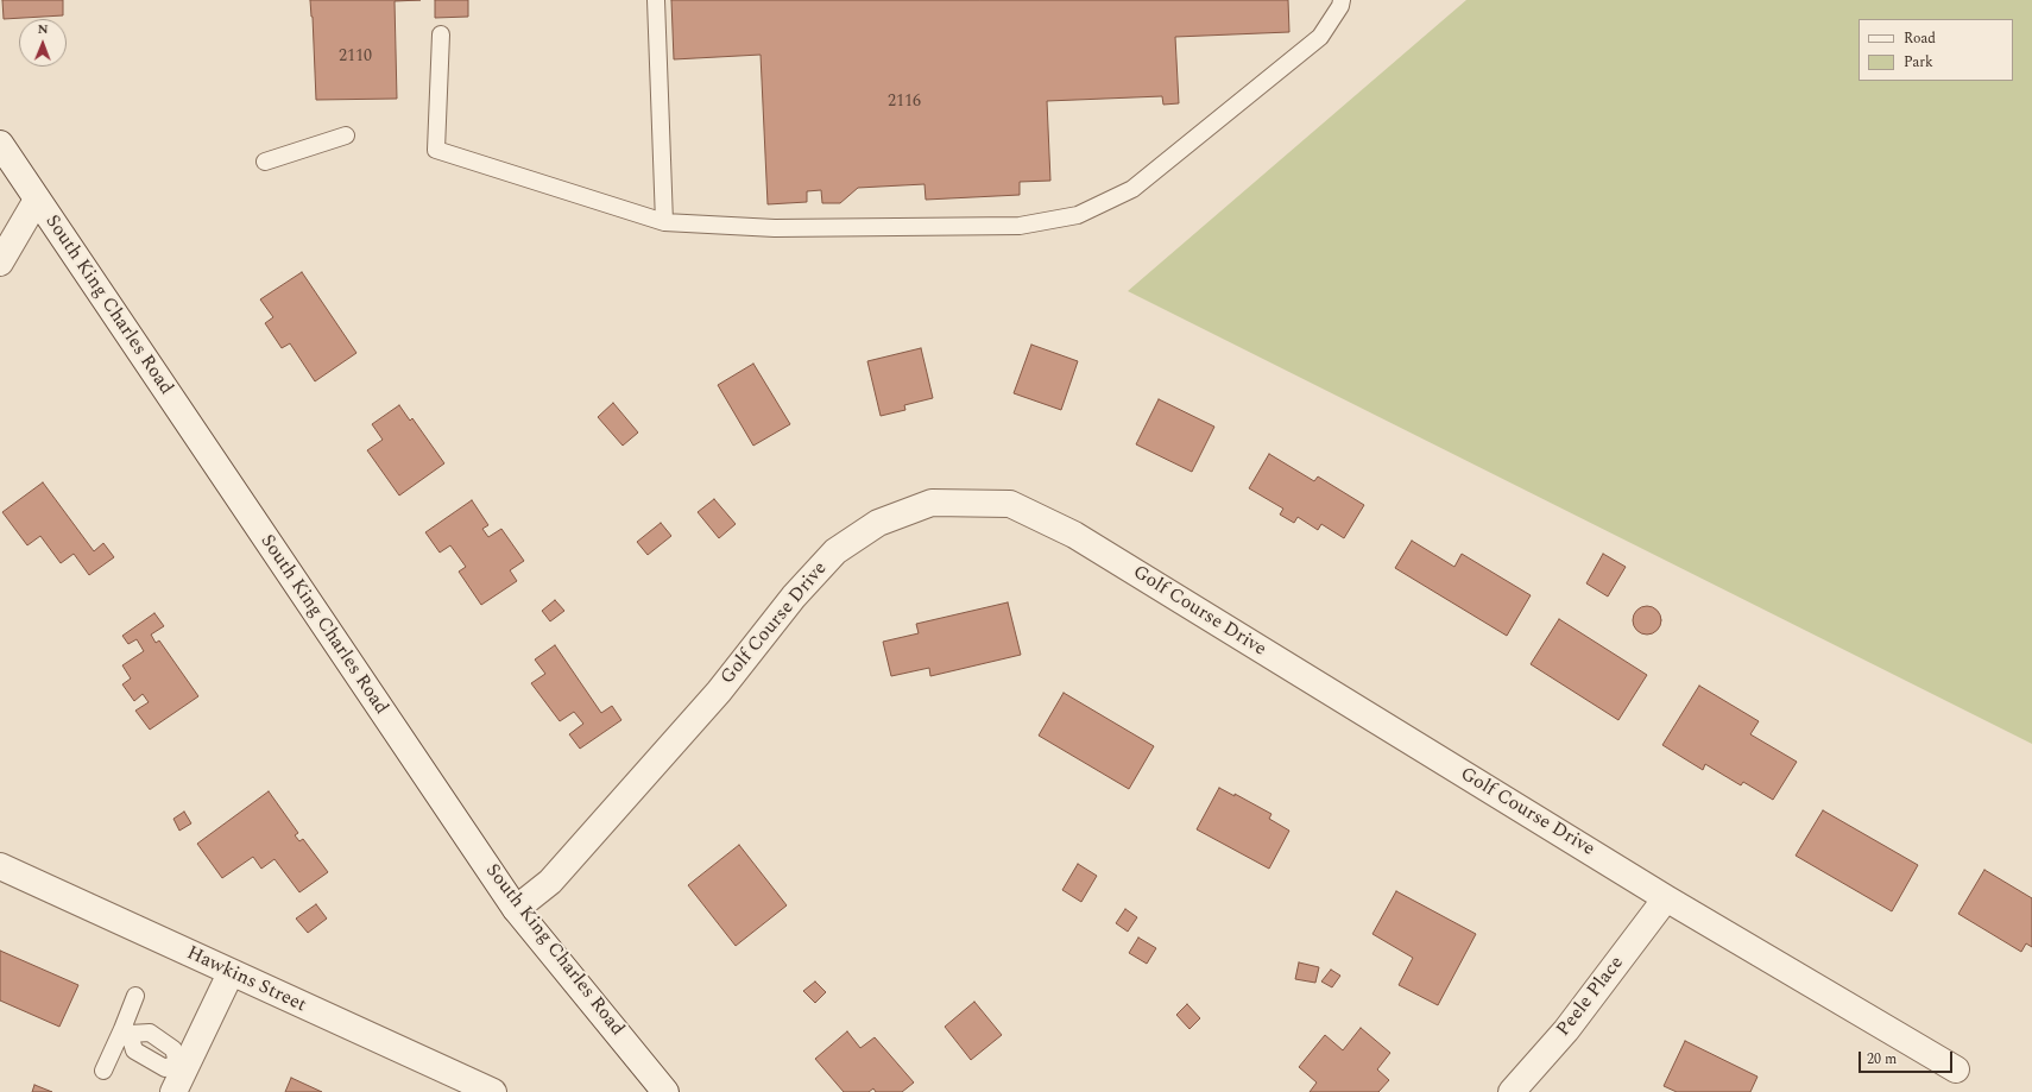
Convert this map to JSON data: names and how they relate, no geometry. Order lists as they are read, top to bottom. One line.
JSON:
{"streets":{"street":["South King Charles Road","Golf Course Drive","Hawkins Street","Peele Place"]},"crossings":[["South King Charles Road","Golf Course Drive"],["Golf Course Drive","Peele Place"]],"house_numbers":["2110","2116"],"legend":["Road","Park"],"scale_bar":"20 m","north":"top"}
